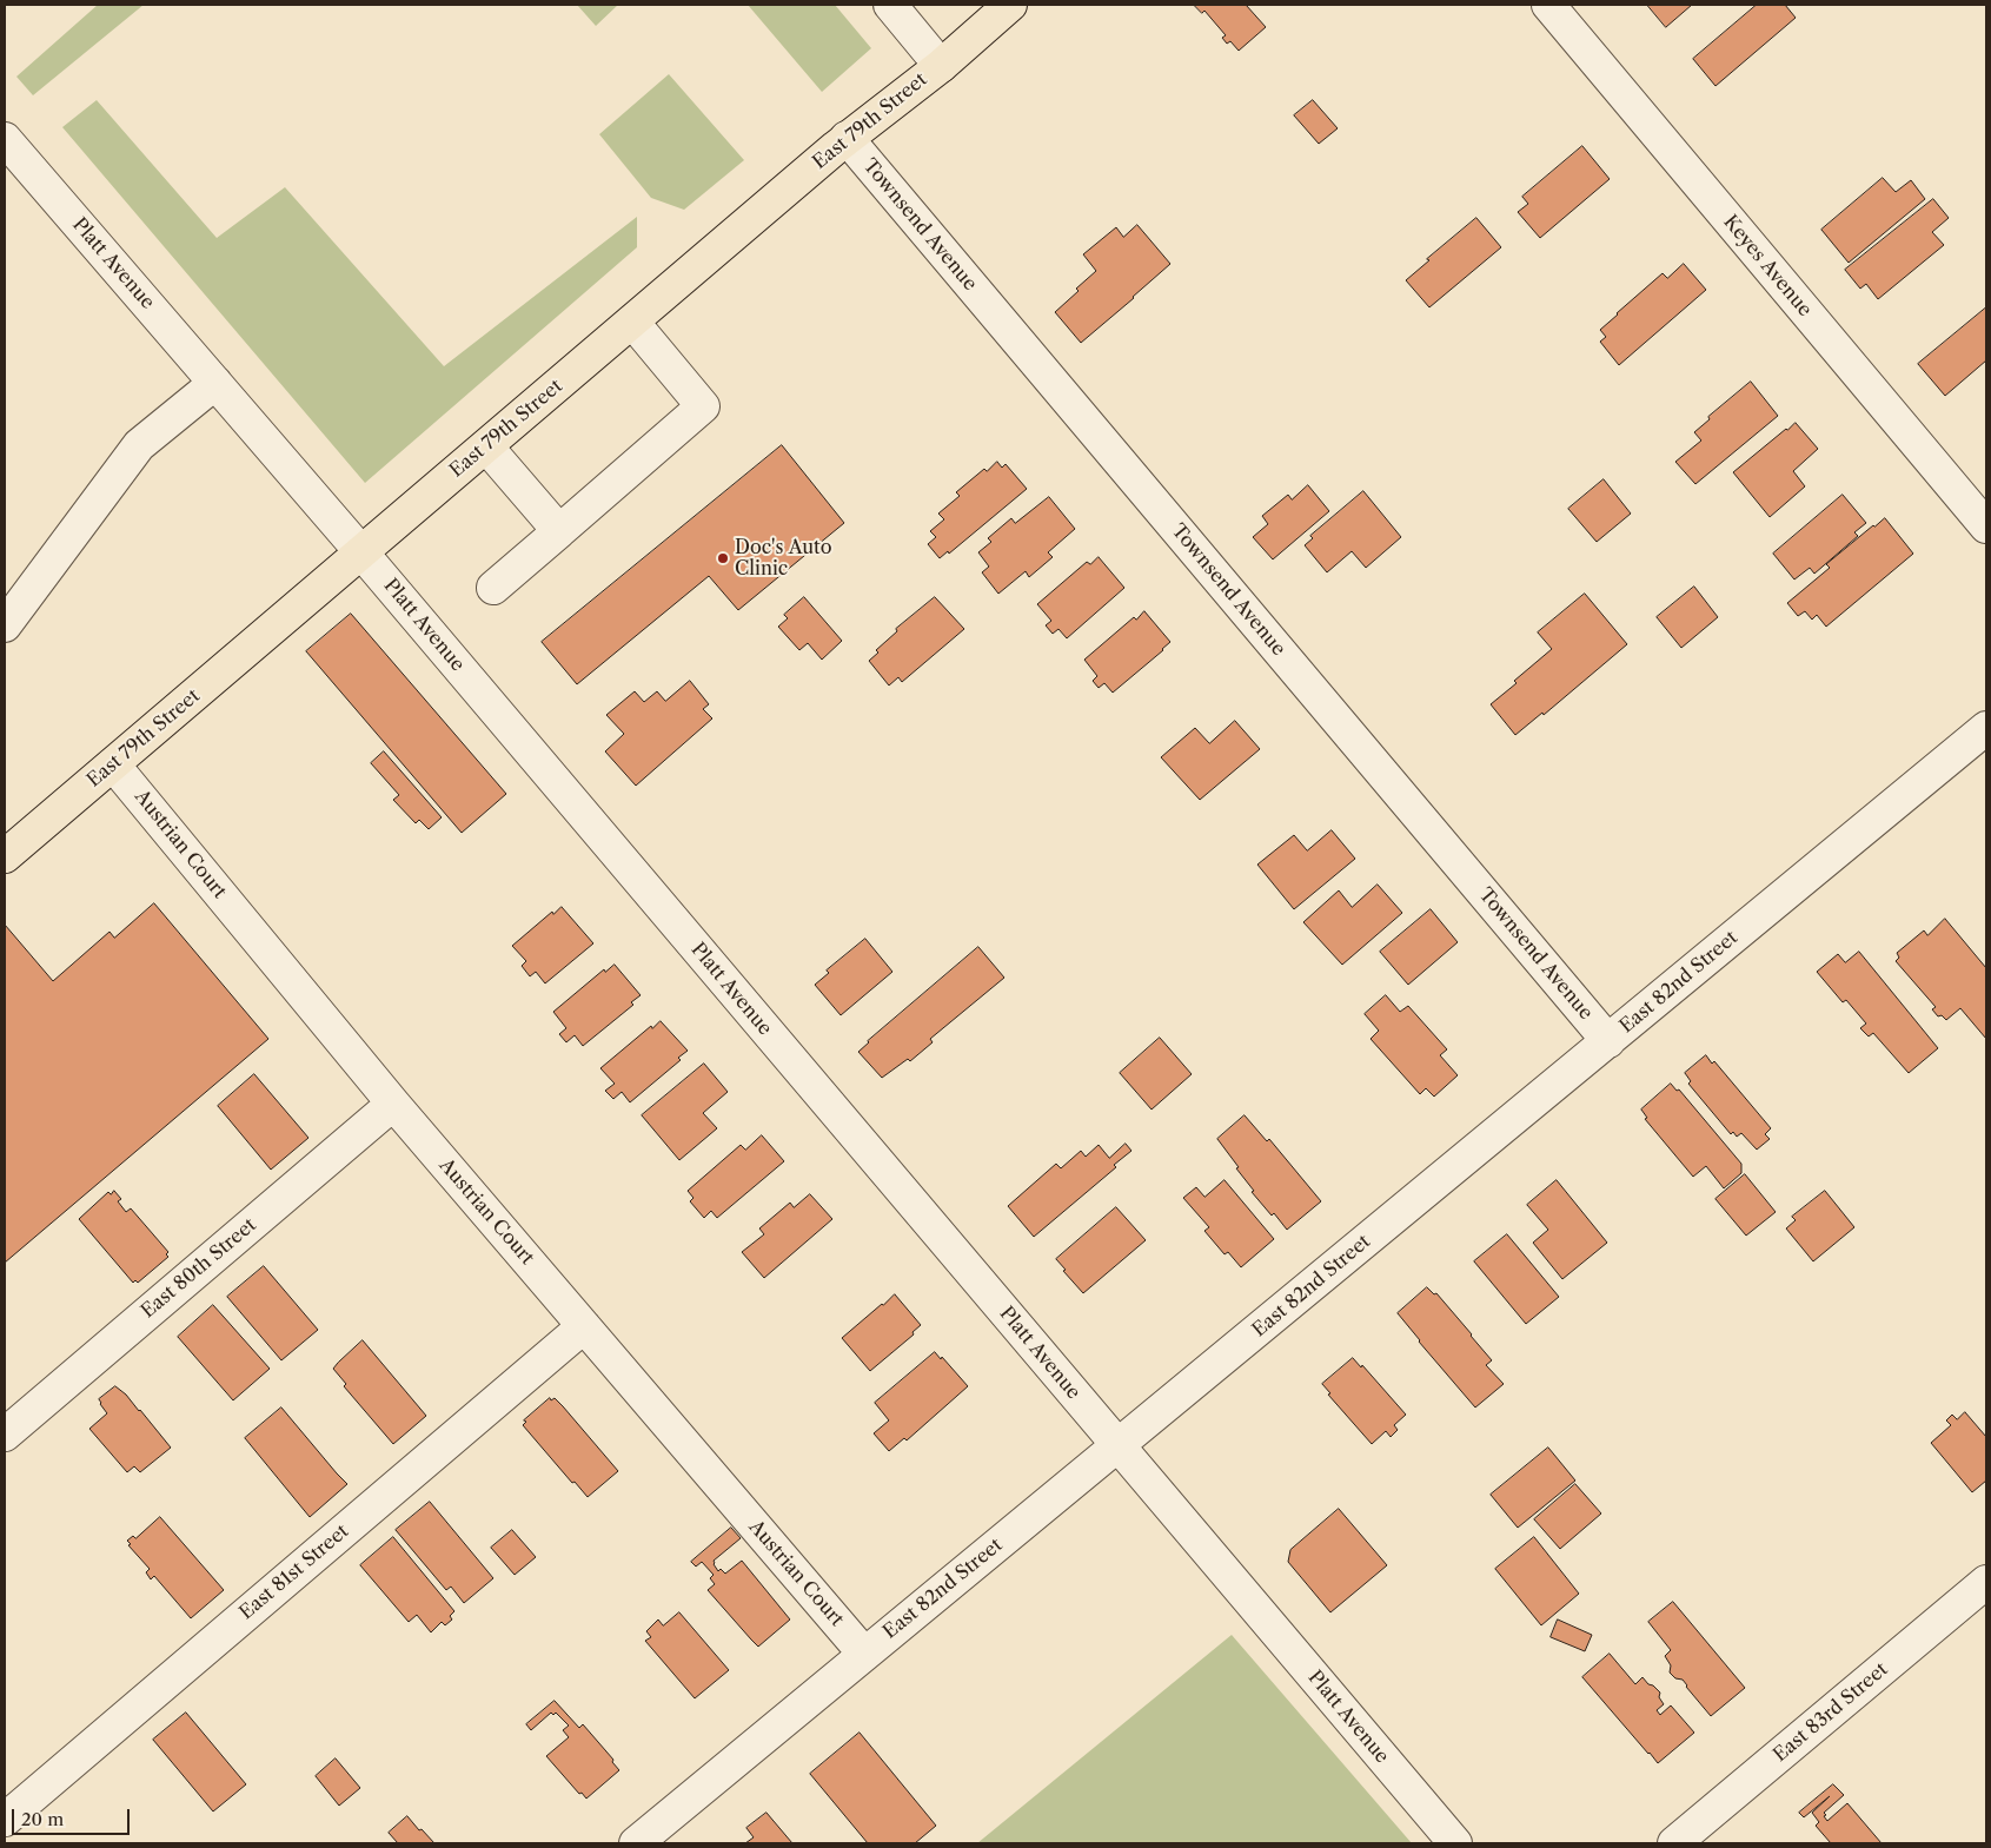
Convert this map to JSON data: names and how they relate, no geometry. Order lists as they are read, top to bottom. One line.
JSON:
{"streets":{"main road":["East 79th Street"],"street":["Townsend Avenue","Platt Avenue","Keyes Avenue","Austrian Court","East 82nd Street","East 80th Street","East 81st Street","East 83rd Street"]},"crossings":[["East 79th Street","Townsend Avenue"],["East 79th Street","Platt Avenue"],["East 79th Street","Austrian Court"],["Townsend Avenue","East 82nd Street"],["Platt Avenue","East 82nd Street"],["Austrian Court","East 82nd Street"],["Austrian Court","East 80th Street"],["Austrian Court","East 81st Street"]],"places":["Doc's Auto Clinic"],"scale_bar":"20 m"}
